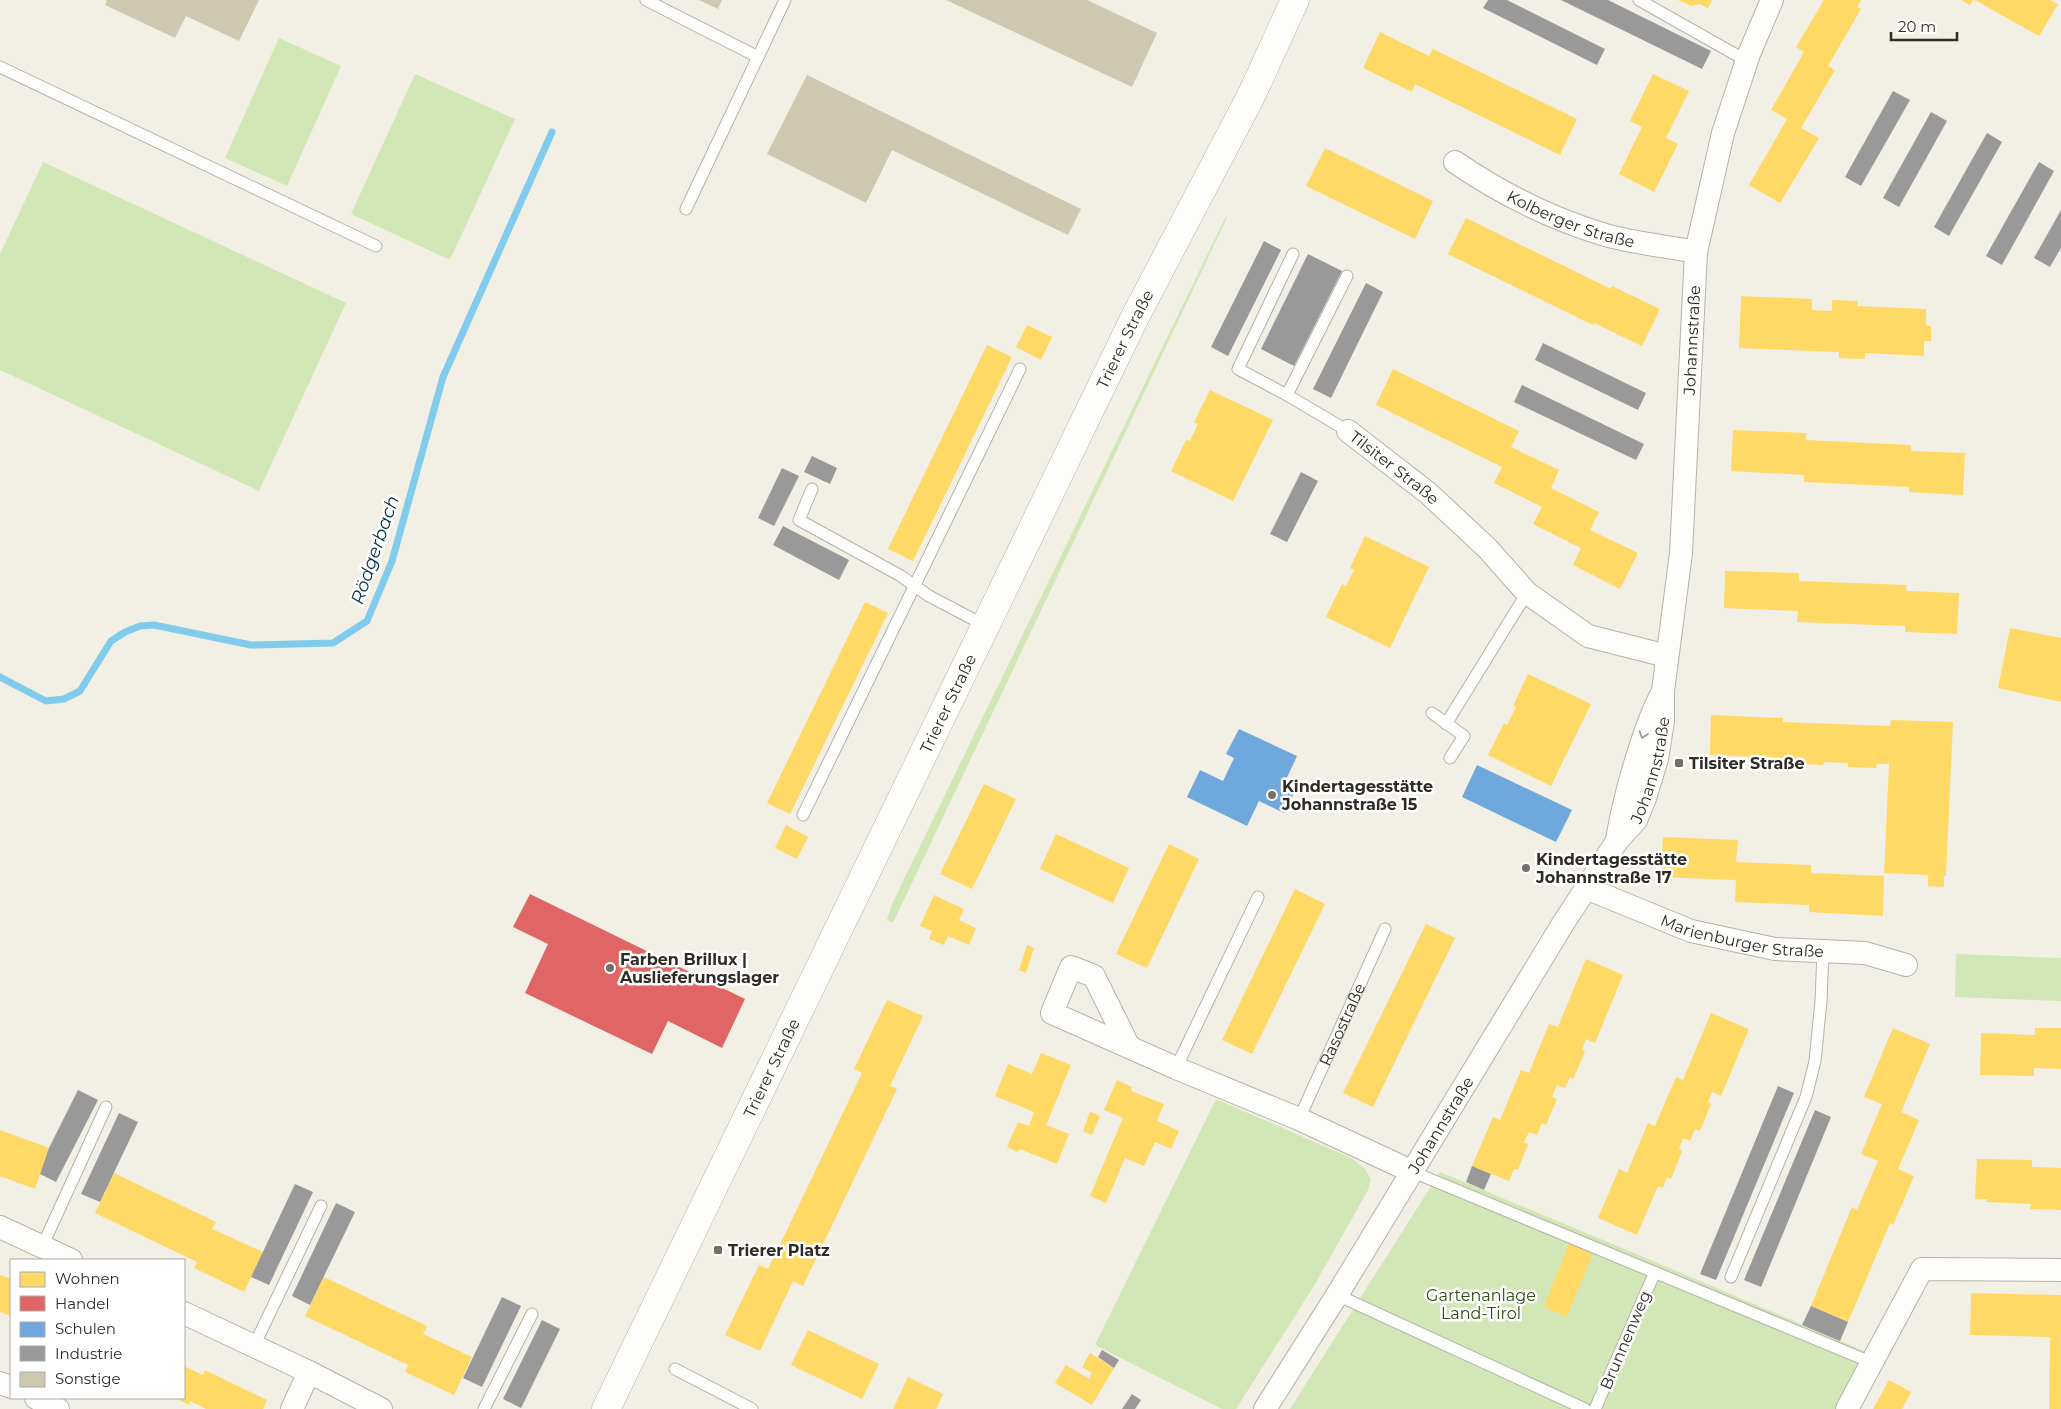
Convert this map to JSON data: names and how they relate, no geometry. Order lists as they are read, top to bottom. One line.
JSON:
{"streets":{"main road":["Trierer Straße"],"street":["Kolberger Straße","Johannstraße","Tilsiter Straße","Marienburger Straße"],"lane":["Rasostraße","Brunnenweg"]},"crossings":[["Kolberger Straße","Johannstraße"],["Johannstraße","Tilsiter Straße"],["Johannstraße","Marienburger Straße"]],"water":["Rödgerbach"],"parks":["Gartenanlage Land-Tirol"],"places":{"transit":["Tilsiter Straße","Trierer Platz"],"other":["Kindertagesstätte Johannstraße 15","Kindertagesstätte Johannstraße 17","Farben Brillux | Auslieferungslager"]},"legend":["Wohnen","Handel","Schulen","Industrie","Sonstige"],"scale_bar":"20 m"}
